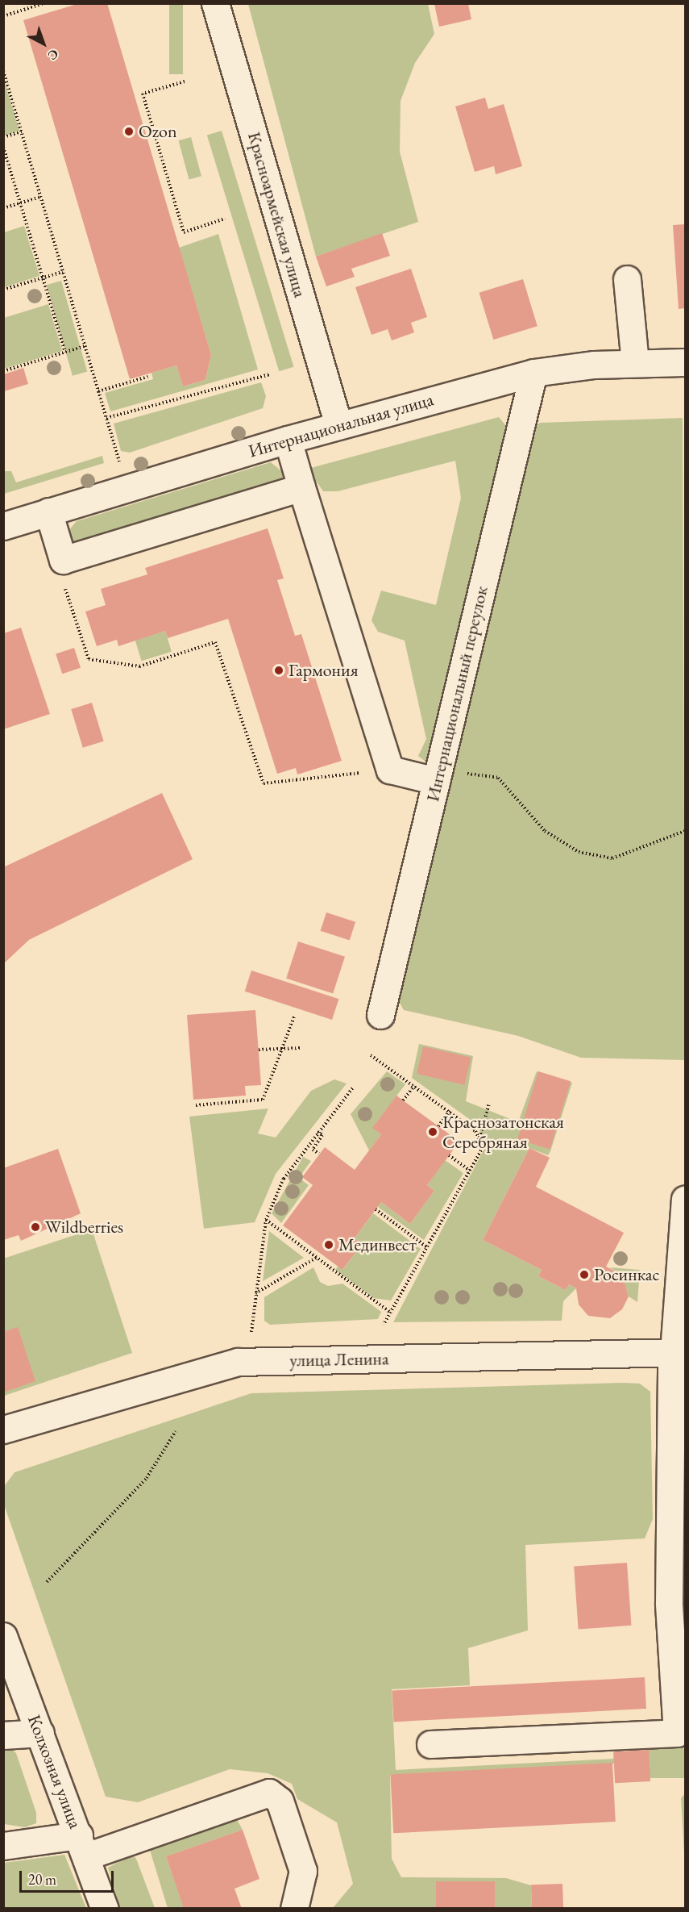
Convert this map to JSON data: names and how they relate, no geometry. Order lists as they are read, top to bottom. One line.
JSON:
{"streets":{"street":["Красноармейская улица","Интернациональная улица","Интернациональный переулок","улица Ленина","Колхозная улица"]},"crossings":[["Красноармейская улица","Интернациональная улица"],["Интернациональная улица","Интернациональный переулок"]],"places":["Ozon","Гармония","Краснозатонская Серебряная","Wildberries","Мединвест","Росинкас"],"scale_bar":"20 m","north":"bottom right"}
